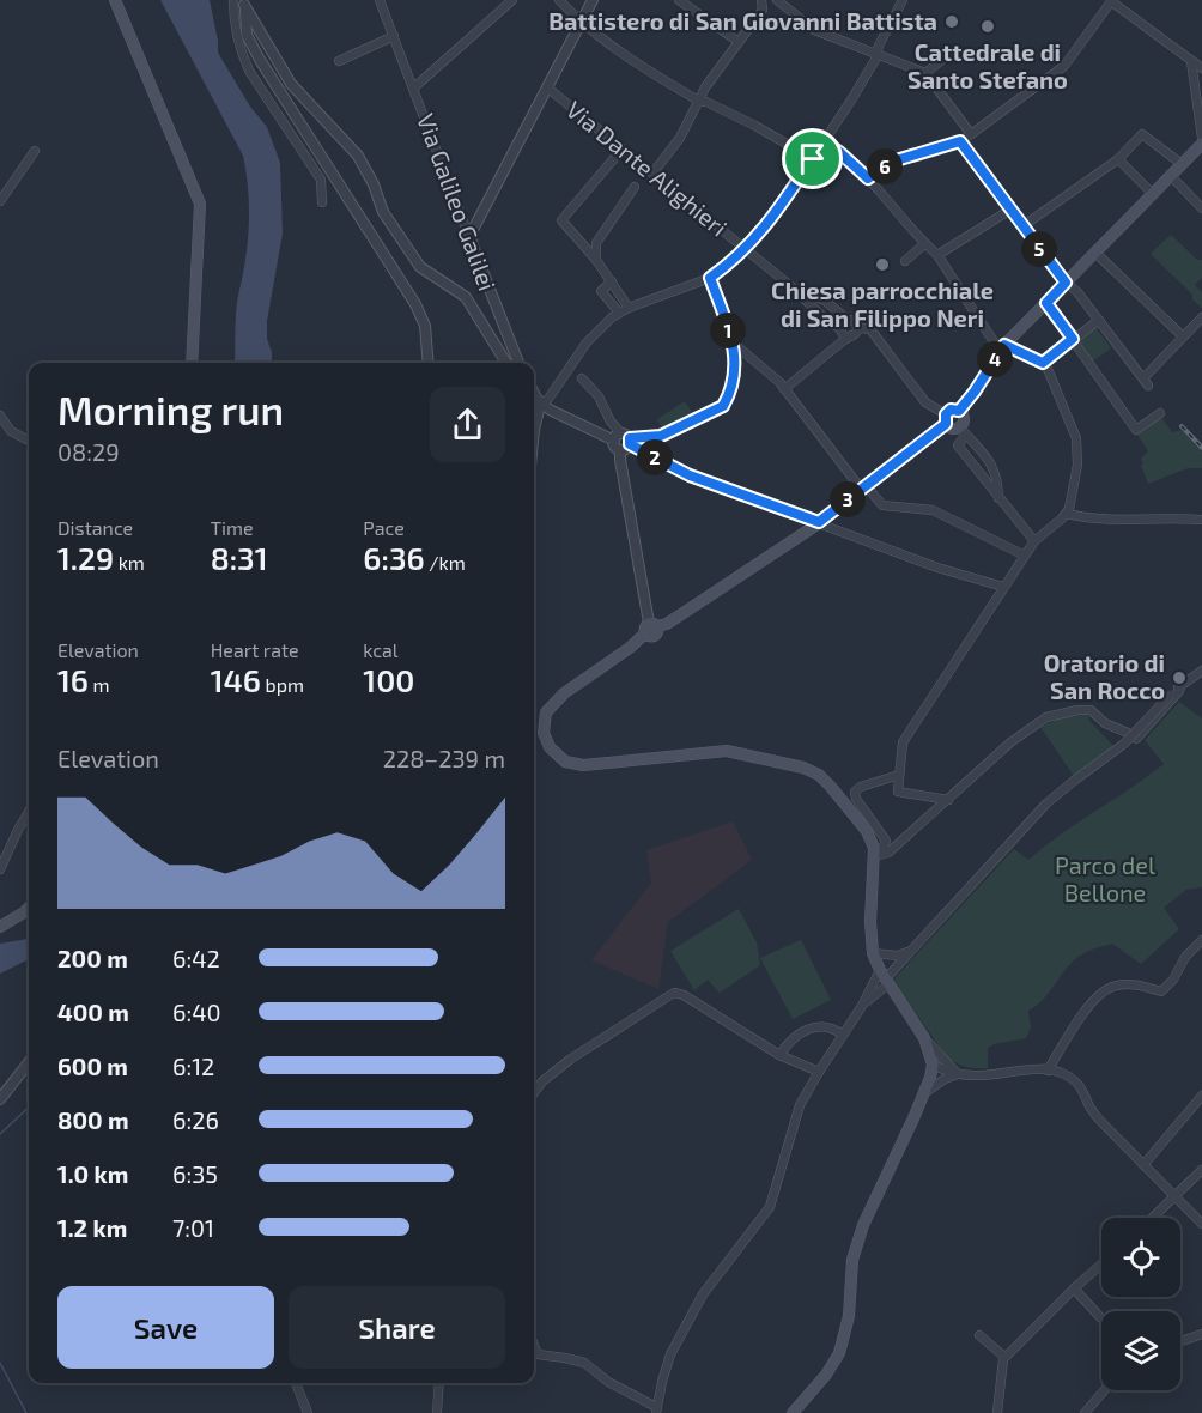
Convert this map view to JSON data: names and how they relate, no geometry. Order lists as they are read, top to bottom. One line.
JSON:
{"streets":{"street":["Via Dante Alighieri","Via Galileo Galilei"]},"parks":["Parco del Bellone"],"places":["Battistero di San Giovanni Battista","Cattedrale di Santo Stefano","Chiesa parrocchiale di San Filippo Neri","Oratorio di San Rocco"],"page":{"pins":["6","5","1","4","2","3"],"heading":["Morning run","08:29"],"stats":[["Distance","1.29 km"],["Time","8:31"],["Pace","6:36 /km"],["Elevation","16 m"],["Heart rate","146 bpm"],["kcal","100"]],"chart":["Elevation","228–239 m"],"list":[{"name":"200 m","note":"6:42"},{"name":"400 m","note":"6:40"},{"name":"600 m","note":"6:12"},{"name":"800 m","note":"6:26"},{"name":"1.0 km","note":"6:35"},{"name":"1.2 km","note":"7:01"}],"buttons":["Save","Share"]}}
